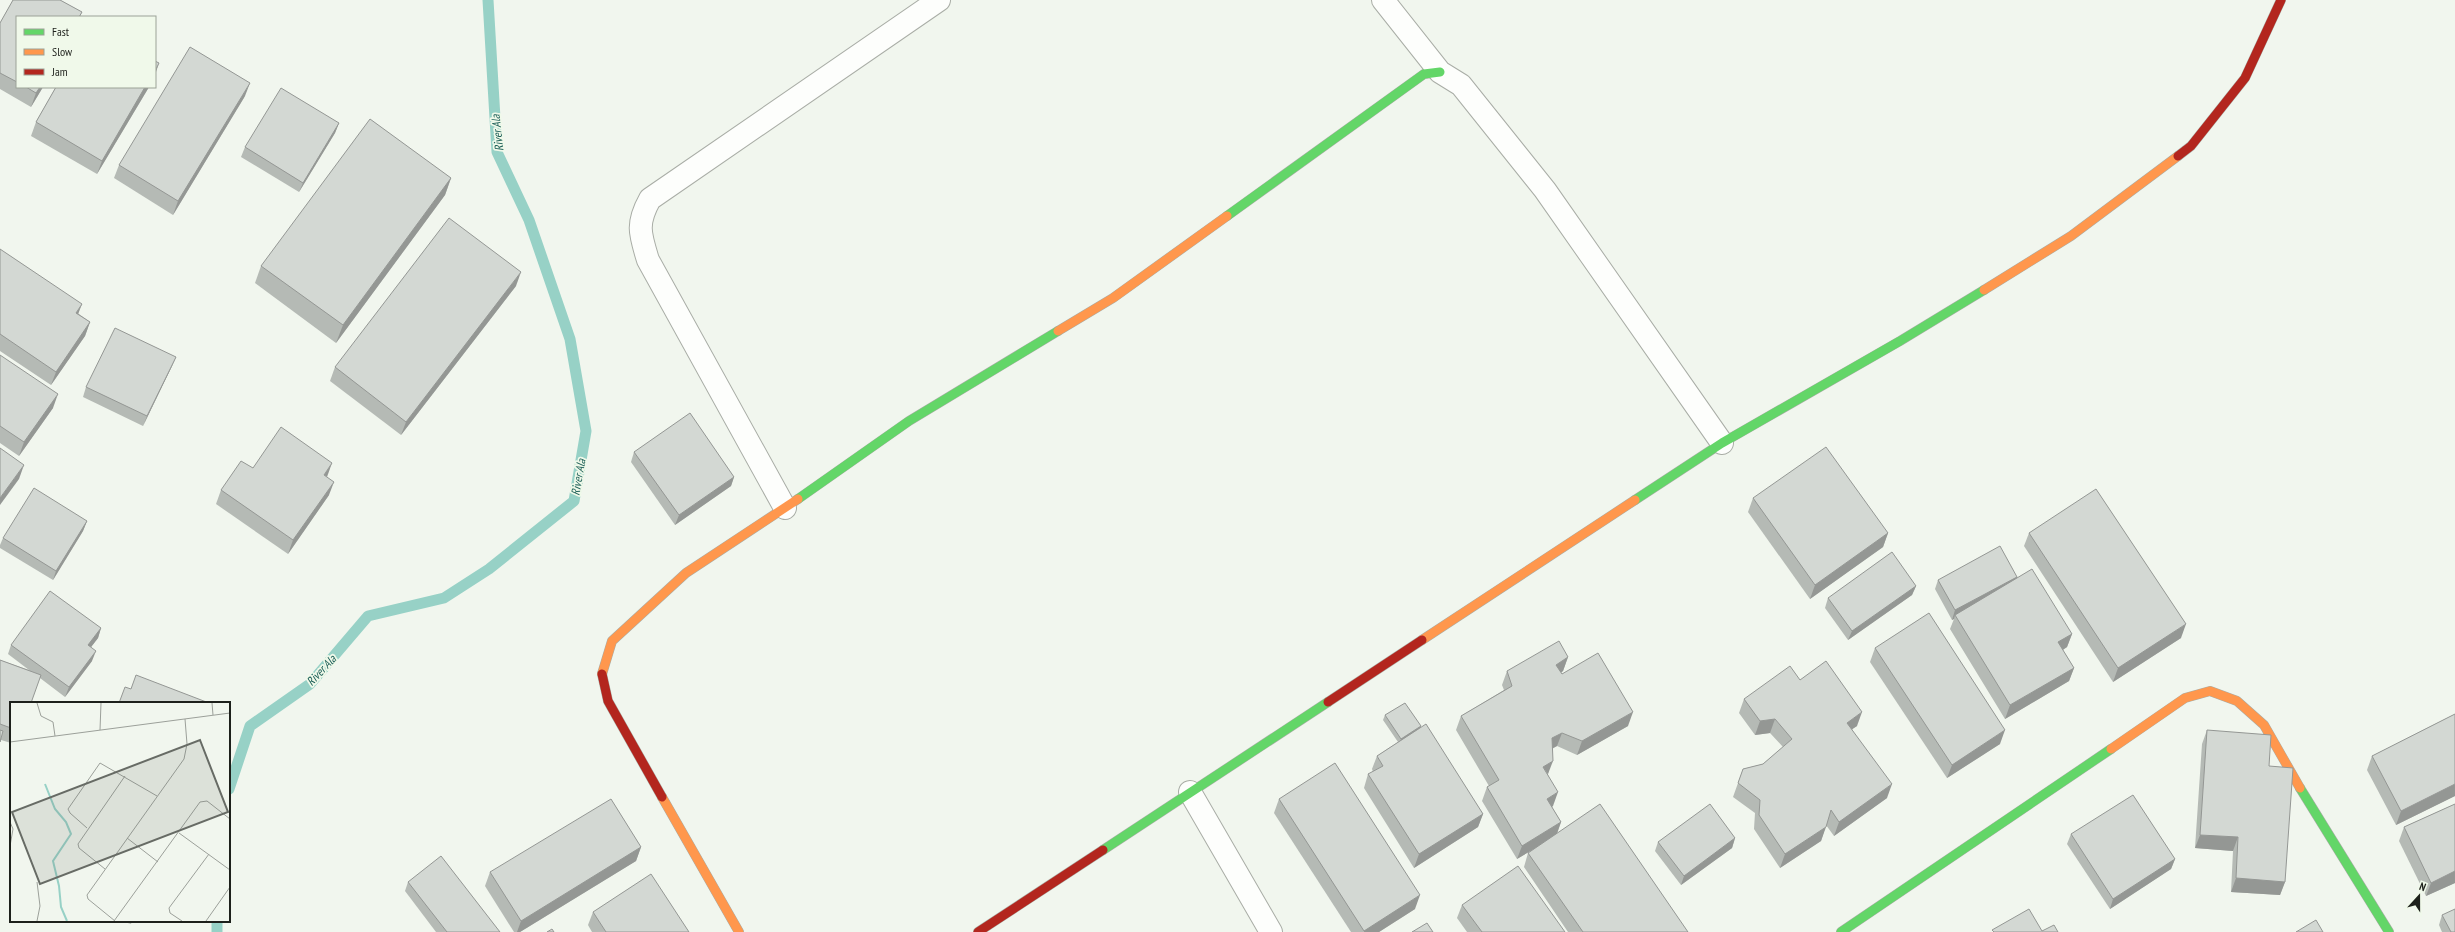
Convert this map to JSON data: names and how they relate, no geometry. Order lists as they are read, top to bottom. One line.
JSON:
{"water":["River Ala"],"legend":["Fast","Slow","Jam"],"north":"top"}
